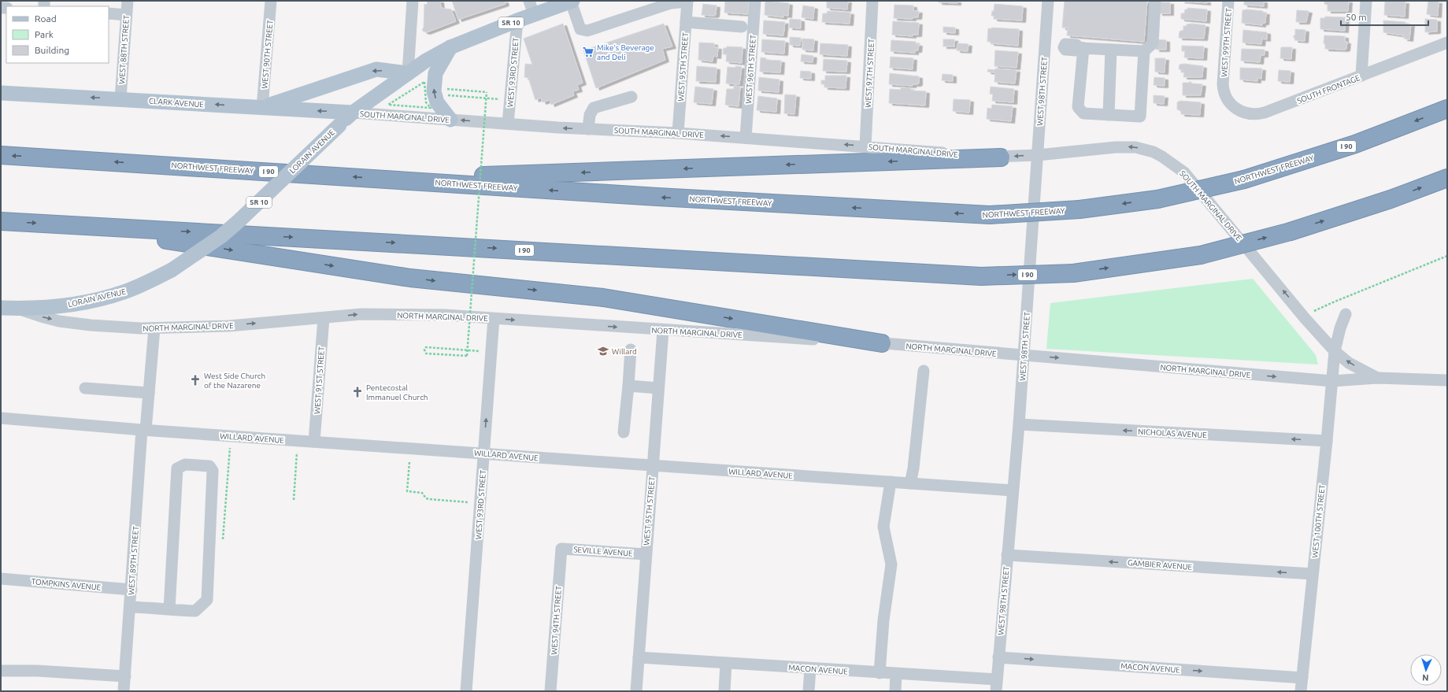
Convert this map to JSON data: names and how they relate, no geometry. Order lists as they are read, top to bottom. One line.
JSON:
{"streets":{"highway":["I 90","NORTHWEST FREEWAY"],"main road":["SR 10","CLARK AVENUE","LORAIN AVENUE"],"street":["WEST 99TH STREET","WEST 88TH STREET","WEST 90TH STREET","WEST 95TH STREET","WEST 96TH STREET","WEST 93RD STREET","WEST 97TH STREET","SOUTH FRONTAGE","WEST 98TH STREET","SOUTH MARGINAL DRIVE","NORTH MARGINAL DRIVE","WEST 91ST STREET","NICHOLAS AVENUE","WILLARD AVENUE","WEST 100TH STREET","SEVILLE AVENUE","WEST 89TH STREET","GAMBIER AVENUE","TOMPKINS AVENUE","WEST 94TH STREET","MACON AVENUE"]},"crossings":[["WEST 99TH STREET","SOUTH FRONTAGE"],["WEST 88TH STREET","CLARK AVENUE"],["WEST 90TH STREET","CLARK AVENUE"],["WEST 95TH STREET","SOUTH MARGINAL DRIVE"],["WEST 95TH STREET","NORTH MARGINAL DRIVE"],["WEST 95TH STREET","WILLARD AVENUE"],["WEST 95TH STREET","SEVILLE AVENUE"],["WEST 95TH STREET","MACON AVENUE"],["WEST 96TH STREET","SOUTH MARGINAL DRIVE"],["WEST 93RD STREET","SOUTH MARGINAL DRIVE"],["WEST 93RD STREET","LORAIN AVENUE"],["WEST 93RD STREET","NORTH MARGINAL DRIVE"],["WEST 93RD STREET","WILLARD AVENUE"],["WEST 97TH STREET","SOUTH MARGINAL DRIVE"],["WEST 98TH STREET","SOUTH MARGINAL DRIVE"],["WEST 98TH STREET","NORTH MARGINAL DRIVE"],["WEST 98TH STREET","NICHOLAS AVENUE"],["WEST 98TH STREET","WILLARD AVENUE"],["WEST 98TH STREET","GAMBIER AVENUE"],["WEST 98TH STREET","MACON AVENUE"],["CLARK AVENUE","SOUTH MARGINAL DRIVE"],["CLARK AVENUE","LORAIN AVENUE"],["SOUTH MARGINAL DRIVE","LORAIN AVENUE"],["SOUTH MARGINAL DRIVE","NORTH MARGINAL DRIVE"],["SOUTH MARGINAL DRIVE","WEST 100TH STREET"],["LORAIN AVENUE","NORTH MARGINAL DRIVE"],["NORTH MARGINAL DRIVE","WEST 91ST STREET"],["NORTH MARGINAL DRIVE","WEST 100TH STREET"],["NORTH MARGINAL DRIVE","WEST 89TH STREET"],["WEST 91ST STREET","WILLARD AVENUE"],["NICHOLAS AVENUE","WEST 100TH STREET"],["WILLARD AVENUE","WEST 89TH STREET"],["WEST 100TH STREET","GAMBIER AVENUE"],["WEST 100TH STREET","MACON AVENUE"],["SEVILLE AVENUE","WEST 94TH STREET"],["WEST 89TH STREET","TOMPKINS AVENUE"]],"one_way":["CLARK AVENUE","SOUTH MARGINAL DRIVE","NORTH MARGINAL DRIVE","NICHOLAS AVENUE","GAMBIER AVENUE","MACON AVENUE"],"places":{"supermarket":["Mike's Beverage and Deli"],"school or university":["Willard"],"church":["West Side Church of the Nazarene","Pentecostal Immanuel Church"]},"legend":["Road","Park","Building"],"scale_bar":"50 m","north":"bottom"}
